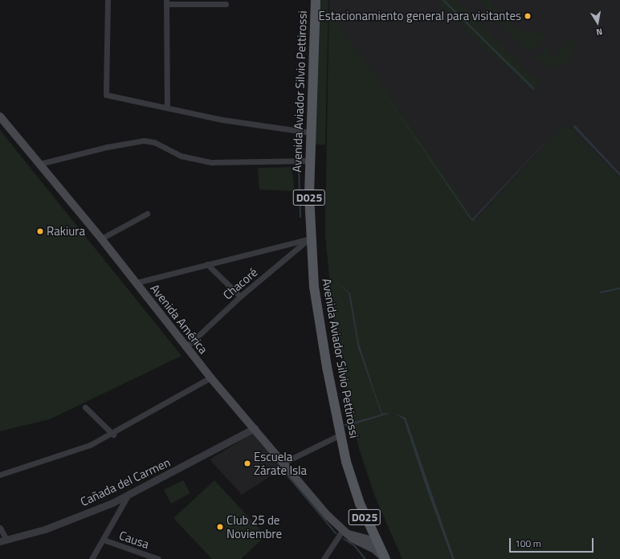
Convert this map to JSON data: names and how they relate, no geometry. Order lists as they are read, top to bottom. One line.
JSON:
{"streets":{"main road":["Avenida Aviador Silvio Pettirossi","D025","Avenida América"],"street":["Chacoré","Cañada del Carmen","Causa"]},"crossings":[["Avenida Aviador Silvio Pettirossi","Chacoré"],["Avenida Aviador Silvio Pettirossi","Avenida América"],["Chacoré","Avenida América"],["Avenida América","Cañada del Carmen"]],"places":["Estacionamiento general para visitantes","Rakiura","Escuela Zárate Isla","Club 25 de Noviembre"],"scale_bar":"100 m","north":"bottom"}
